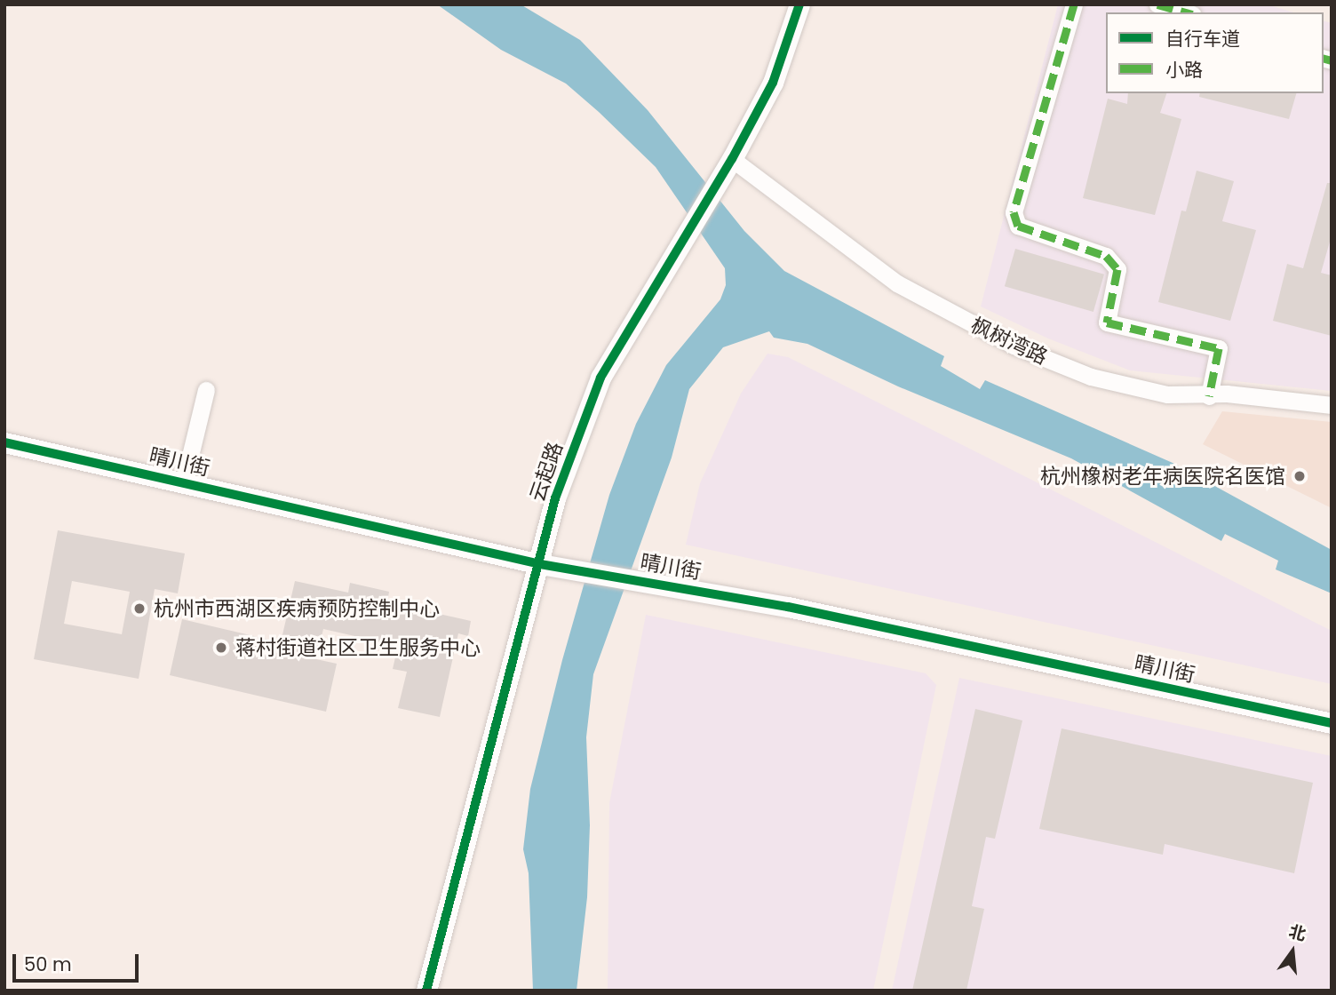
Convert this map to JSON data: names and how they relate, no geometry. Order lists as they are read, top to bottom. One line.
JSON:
{"streets":{"street":["枫树湾路","晴川街","云起路"]},"crossings":[["枫树湾路","云起路"],["晴川街","云起路"]],"places":["杭州橡树老年病医院名医馆","杭州市西湖区疾病预防控制中心","蒋村街道社区卫生服务中心"],"legend":["自行车道","小路"],"scale_bar":"50 m","north":"top"}
